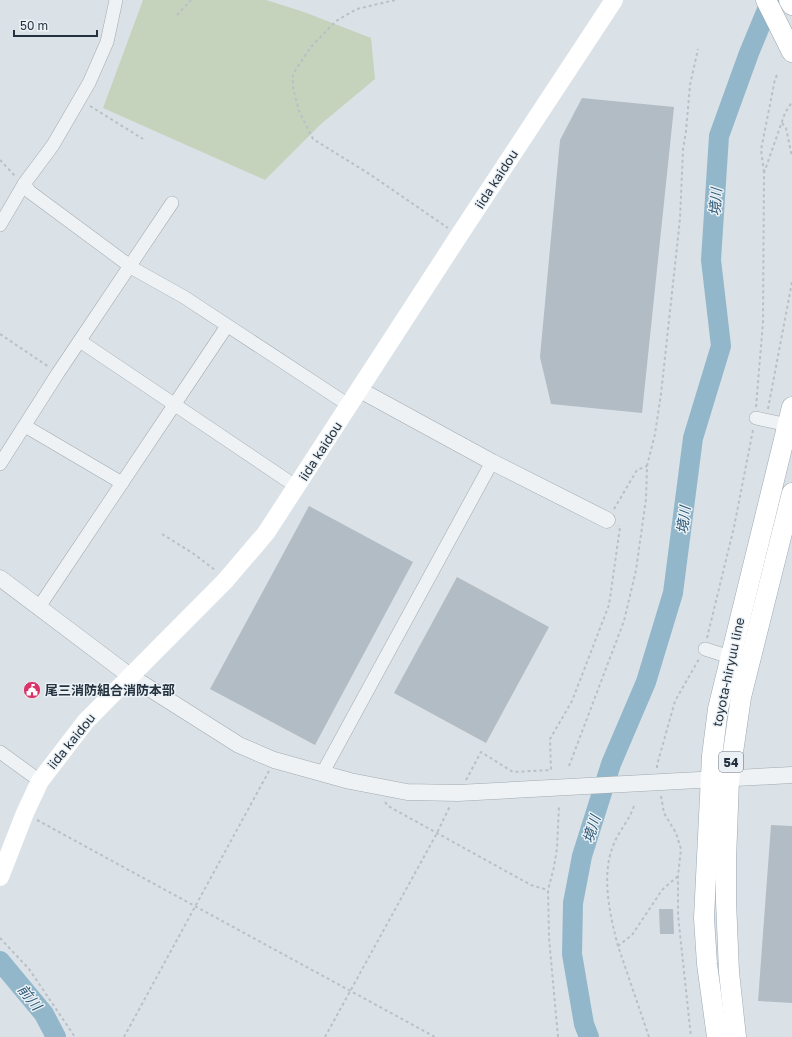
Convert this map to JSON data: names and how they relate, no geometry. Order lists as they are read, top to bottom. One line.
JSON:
{"streets":{"main road":["iida kaidou","toyota-hiryuu line","54"]},"water":["境川","前川"],"places":{"public building":["尾三消防組合消防本部"]},"scale_bar":"50 m"}
